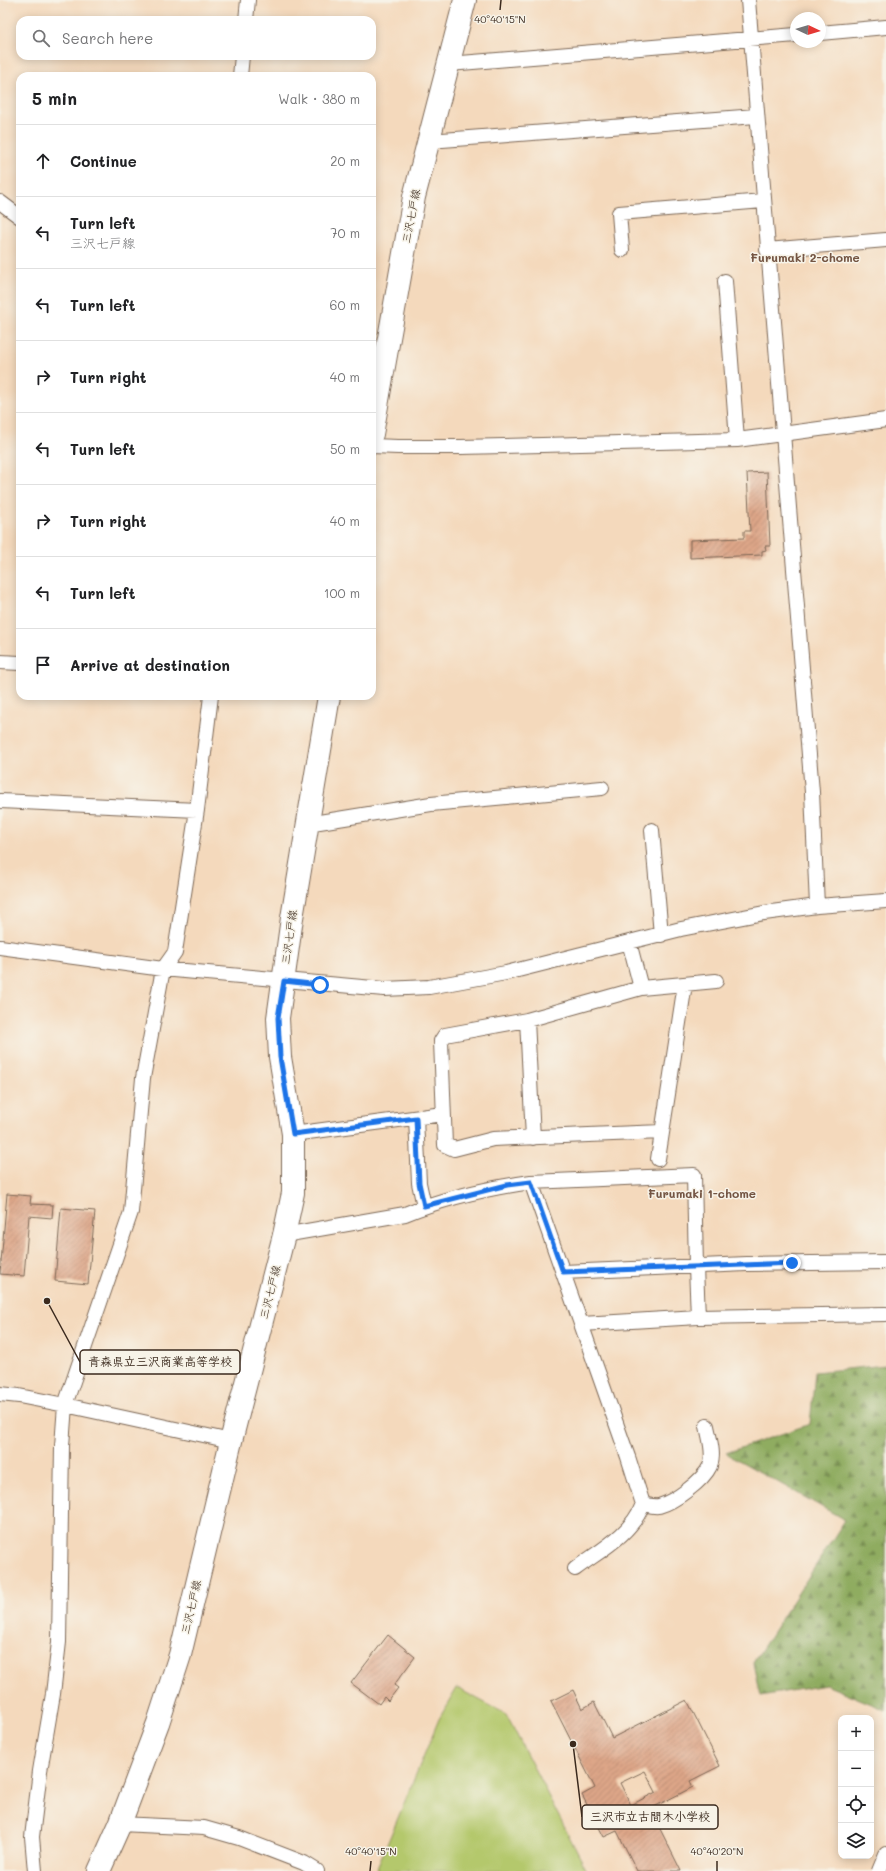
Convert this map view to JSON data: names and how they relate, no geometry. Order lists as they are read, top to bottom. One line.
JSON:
{"streets":{"main road":["三沢七戸線"]},"districts":["Furumaki 2-chome","Furumaki 1-chome"],"places":["青森県立三沢商業高等学校","三沢市立古間木小学校"],"north":"right","page":{"search":"Search here","heading":["5 min","Walk · 380 m"],"list":[["Continue","20 m"],["Turn left","三沢七戸線","70 m"],["Turn left","60 m"],["Turn right","40 m"],["Turn left","50 m"],["Turn right","40 m"],["Turn left","100 m"],"Arrive at destination"],"map_buttons":["+","−"]},"coordinates":["40°40'15\"N","40°40'20\"N"]}
